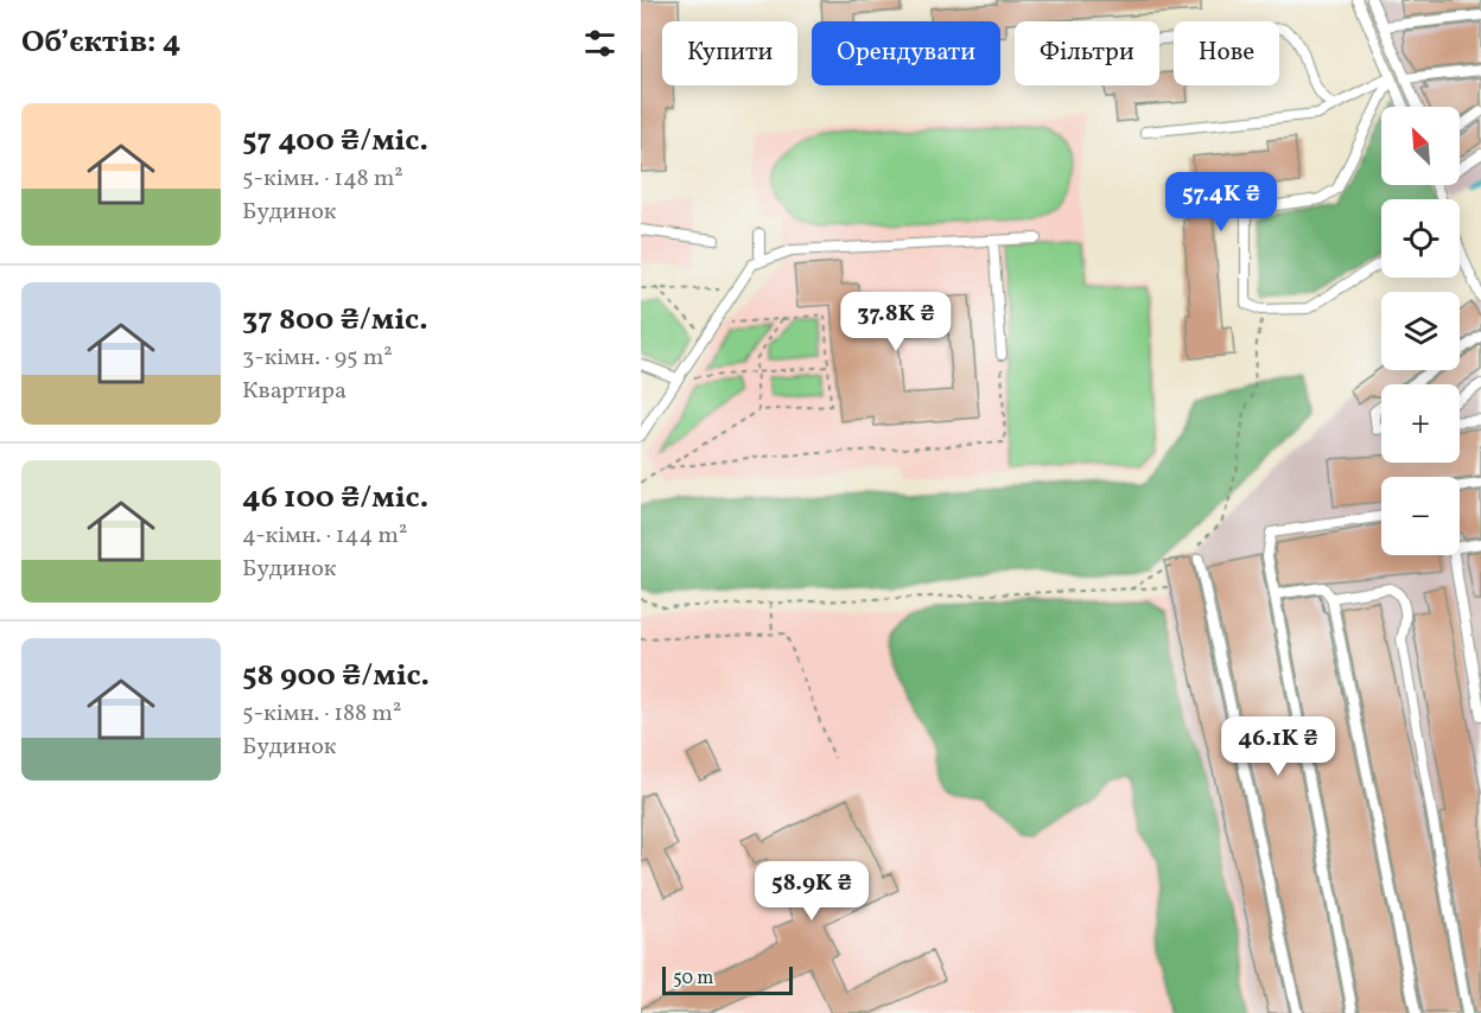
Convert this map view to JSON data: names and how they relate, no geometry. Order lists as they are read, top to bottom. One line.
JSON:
{"scale_bar":"50 m","north":"top left","page":{"heading":"Об’єктів: 4","chip":["Купити","Орендувати","Фільтри","Нове"],"list":[{"name":"57 400 ₴/міс.","note":"5-кімн. · 148 m² · Будинок"},{"name":"37 800 ₴/міс.","note":"3-кімн. · 95 m² · Квартира"},{"name":"46 100 ₴/міс.","note":"4-кімн. · 144 m² · Будинок"},{"name":"58 900 ₴/міс.","note":"5-кімн. · 188 m² · Будинок"}],"map_buttons":["+","−"],"price":["57.4K ₴","37.8K ₴","46.1K ₴","58.9K ₴"],"scale":"50 m"}}
